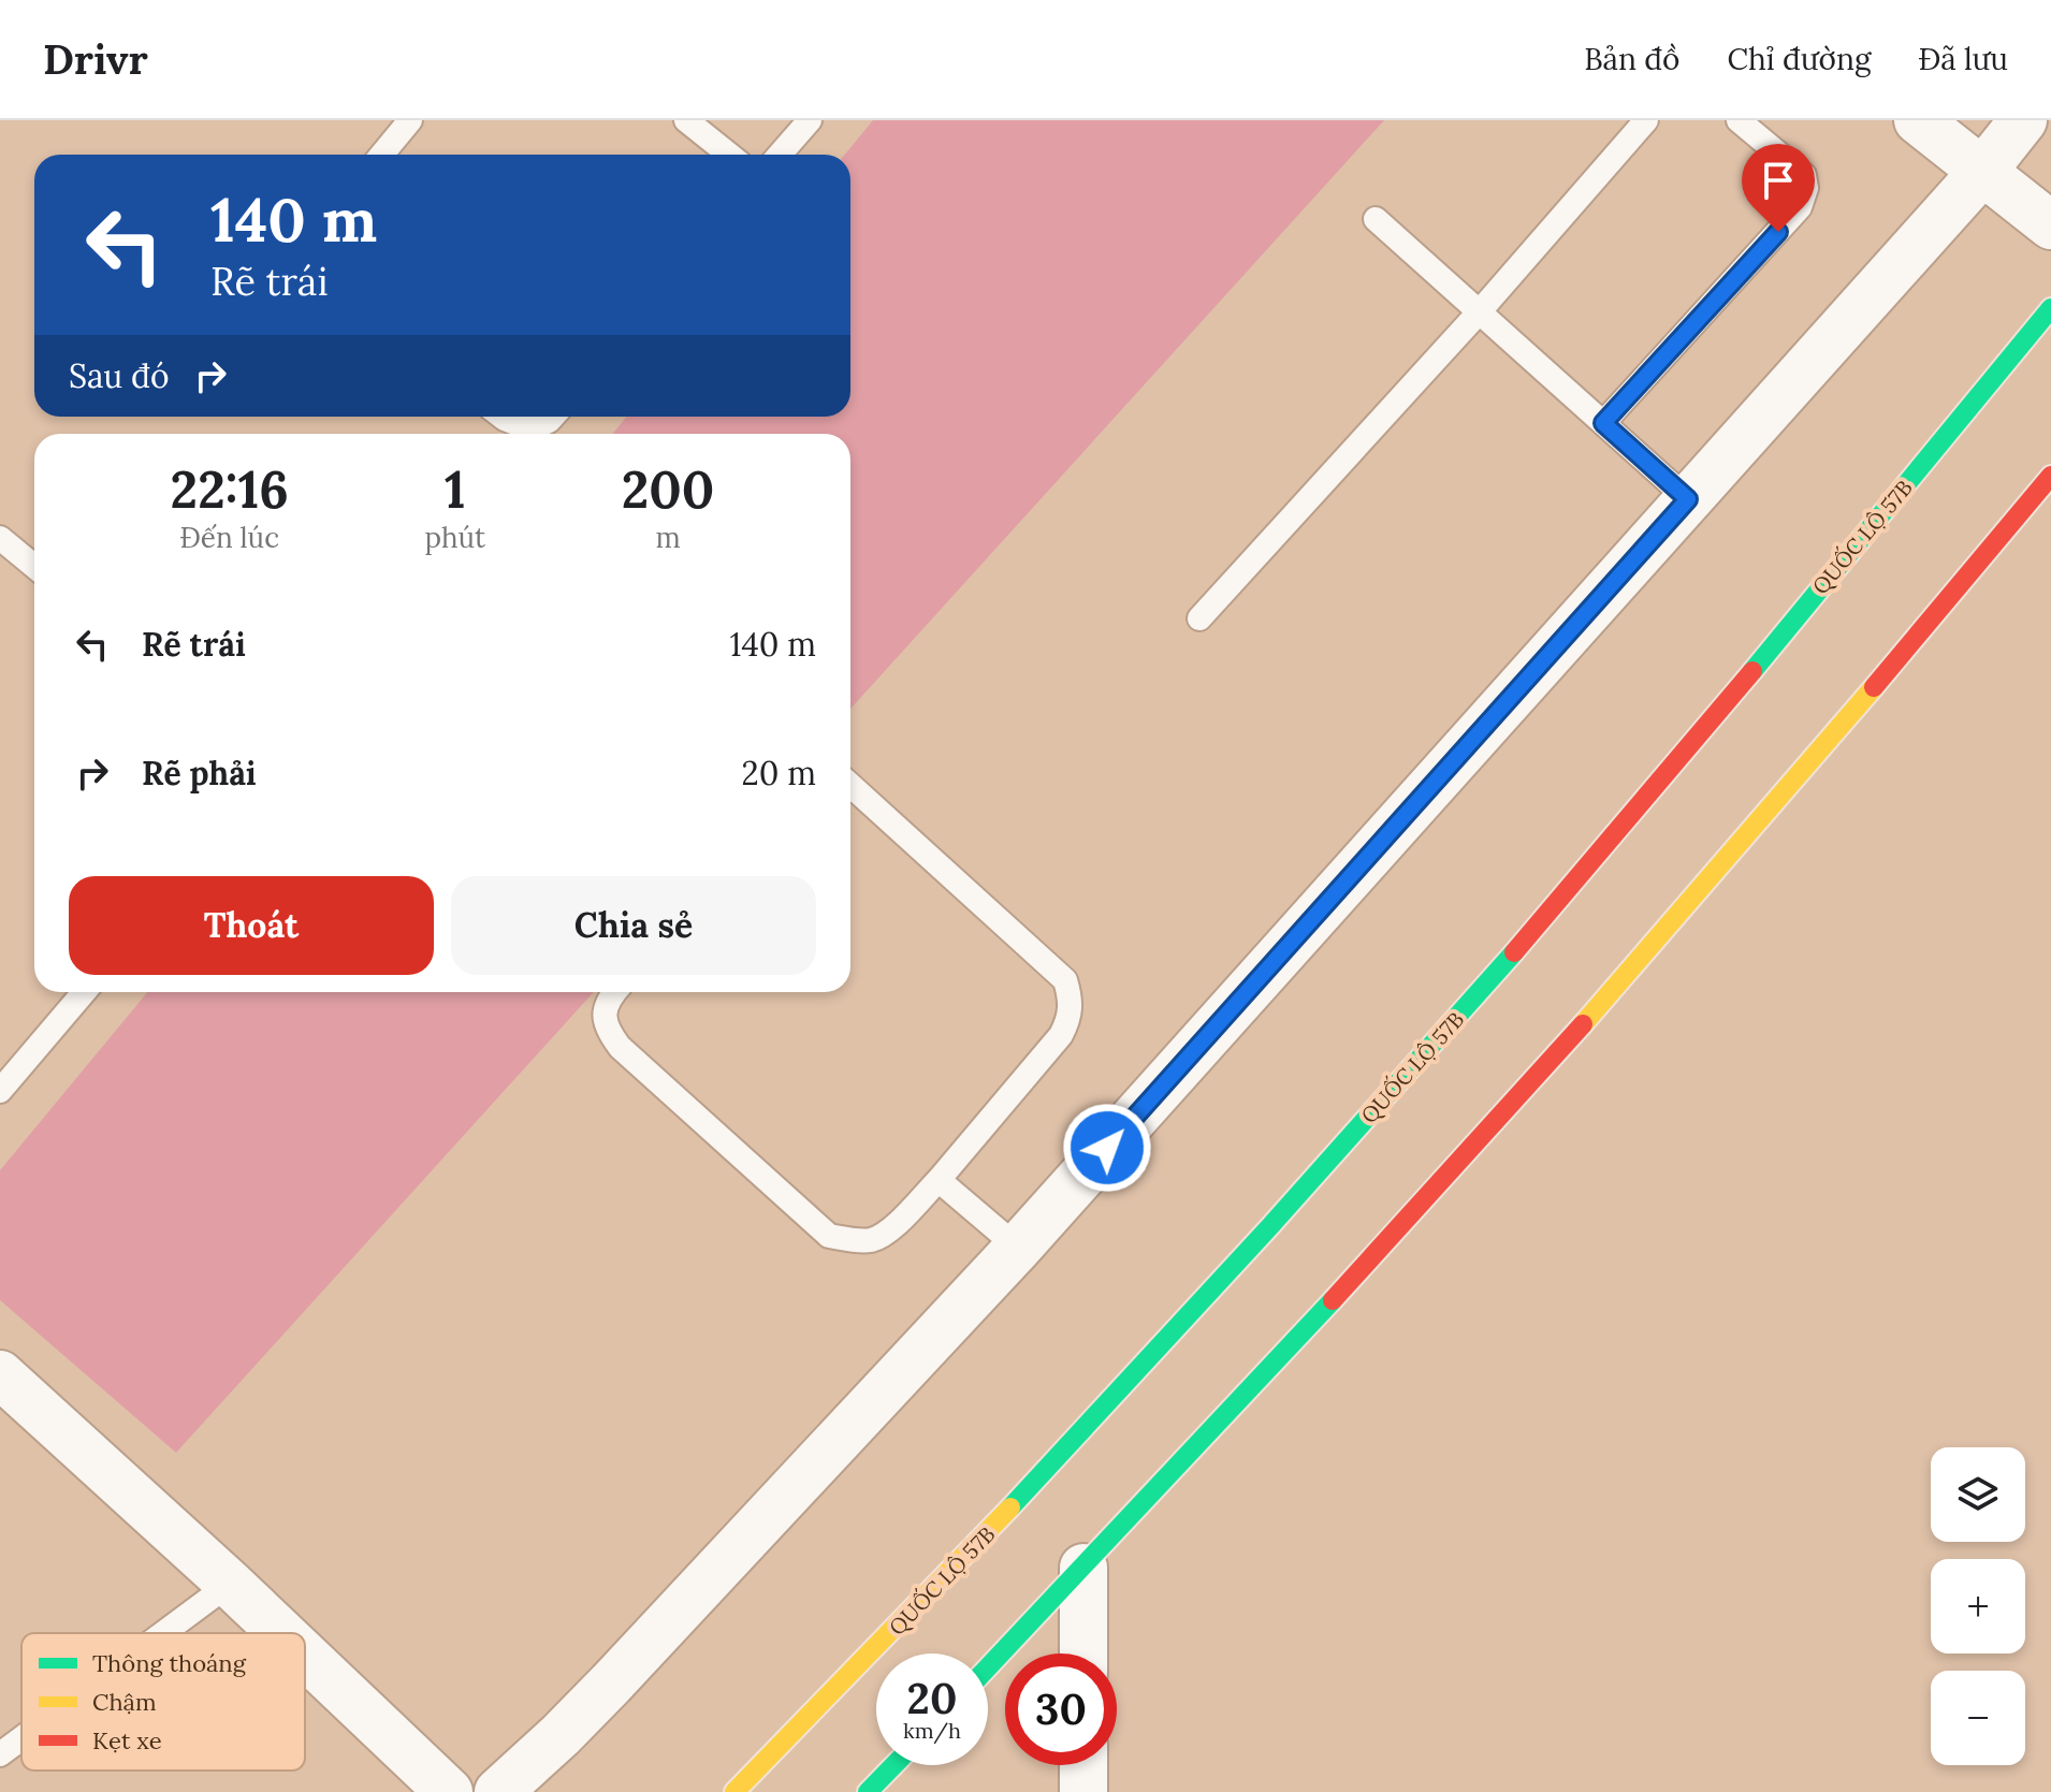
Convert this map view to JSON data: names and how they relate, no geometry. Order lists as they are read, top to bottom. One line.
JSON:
{"streets":{"main road":["QUỐC LỘ 57B"]},"legend":["Thông thoáng","Chậm","Kẹt xe"],"page":{"header":"Drivr","nav":["Bản đồ","Chỉ đường","Đã lưu"],"turn":["140 m","Rẽ trái"],"then":"Sau đó","eta":["22:16","Đến lúc","1","phút","200","m"],"list":[{"name":"Rẽ trái","value":"140 m"},{"name":"Rẽ phải","value":"20 m"}],"buttons":["Thoát","Chia sẻ"],"map_buttons":["+","−"],"speed":"20 km/h","limit":"30"}}
